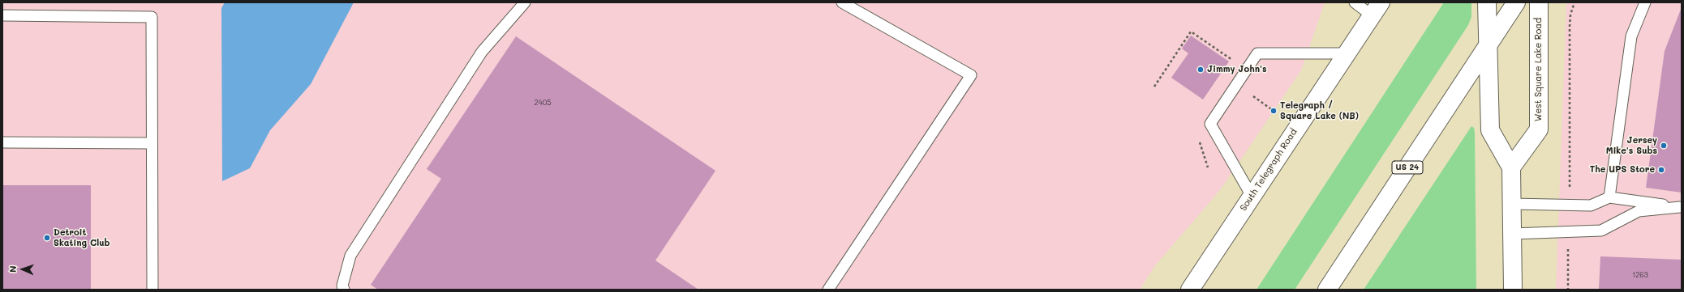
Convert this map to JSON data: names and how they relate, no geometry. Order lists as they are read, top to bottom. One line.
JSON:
{"streets":{"main road":["West Square Lake Road","US 24","South Telegraph Road"]},"places":["Jimmy John's","Telegraph / Square Lake (NB)","Jersey Mike's Subs","The UPS Store","Detroit Skating Club"],"house_numbers":["2405","1263"],"north":"left"}
